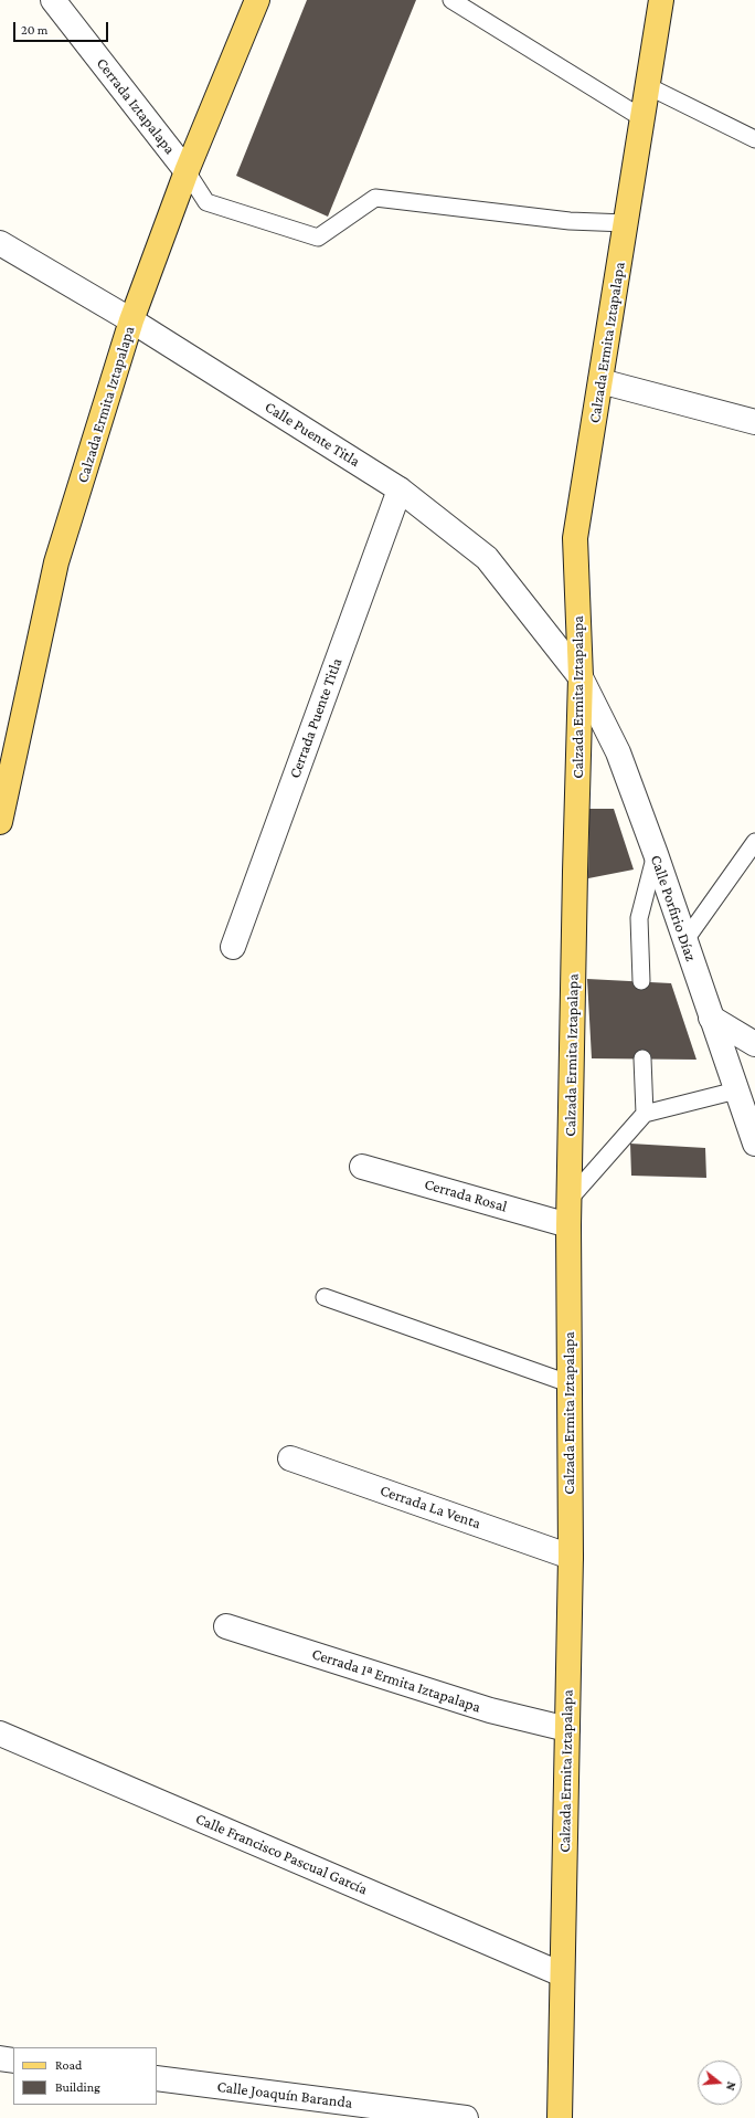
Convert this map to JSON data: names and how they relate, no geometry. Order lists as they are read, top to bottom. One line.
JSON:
{"streets":{"main road":["Calzada Ermita Iztapalapa"],"street":["Cerrada Iztapalapa","Calle Puente Titla","Cerrada Puente Titla","Calle Porfirio Díaz","Cerrada Rosal","Cerrada La Venta","Cerrada 1ª Ermita Iztapalapa","Calle Francisco Pascual García","Calle Joaquín Baranda"]},"crossings":[["Cerrada Iztapalapa","Calzada Ermita Iztapalapa"],["Calzada Ermita Iztapalapa","Calle Puente Titla"],["Calzada Ermita Iztapalapa","Calle Porfirio Díaz"],["Calzada Ermita Iztapalapa","Cerrada Rosal"],["Calzada Ermita Iztapalapa","Cerrada La Venta"],["Calzada Ermita Iztapalapa","Cerrada 1ª Ermita Iztapalapa"],["Calzada Ermita Iztapalapa","Calle Francisco Pascual García"],["Calle Puente Titla","Cerrada Puente Titla"],["Calle Puente Titla","Calle Porfirio Díaz"]],"legend":["Road","Building"],"scale_bar":"20 m","north":"right"}
